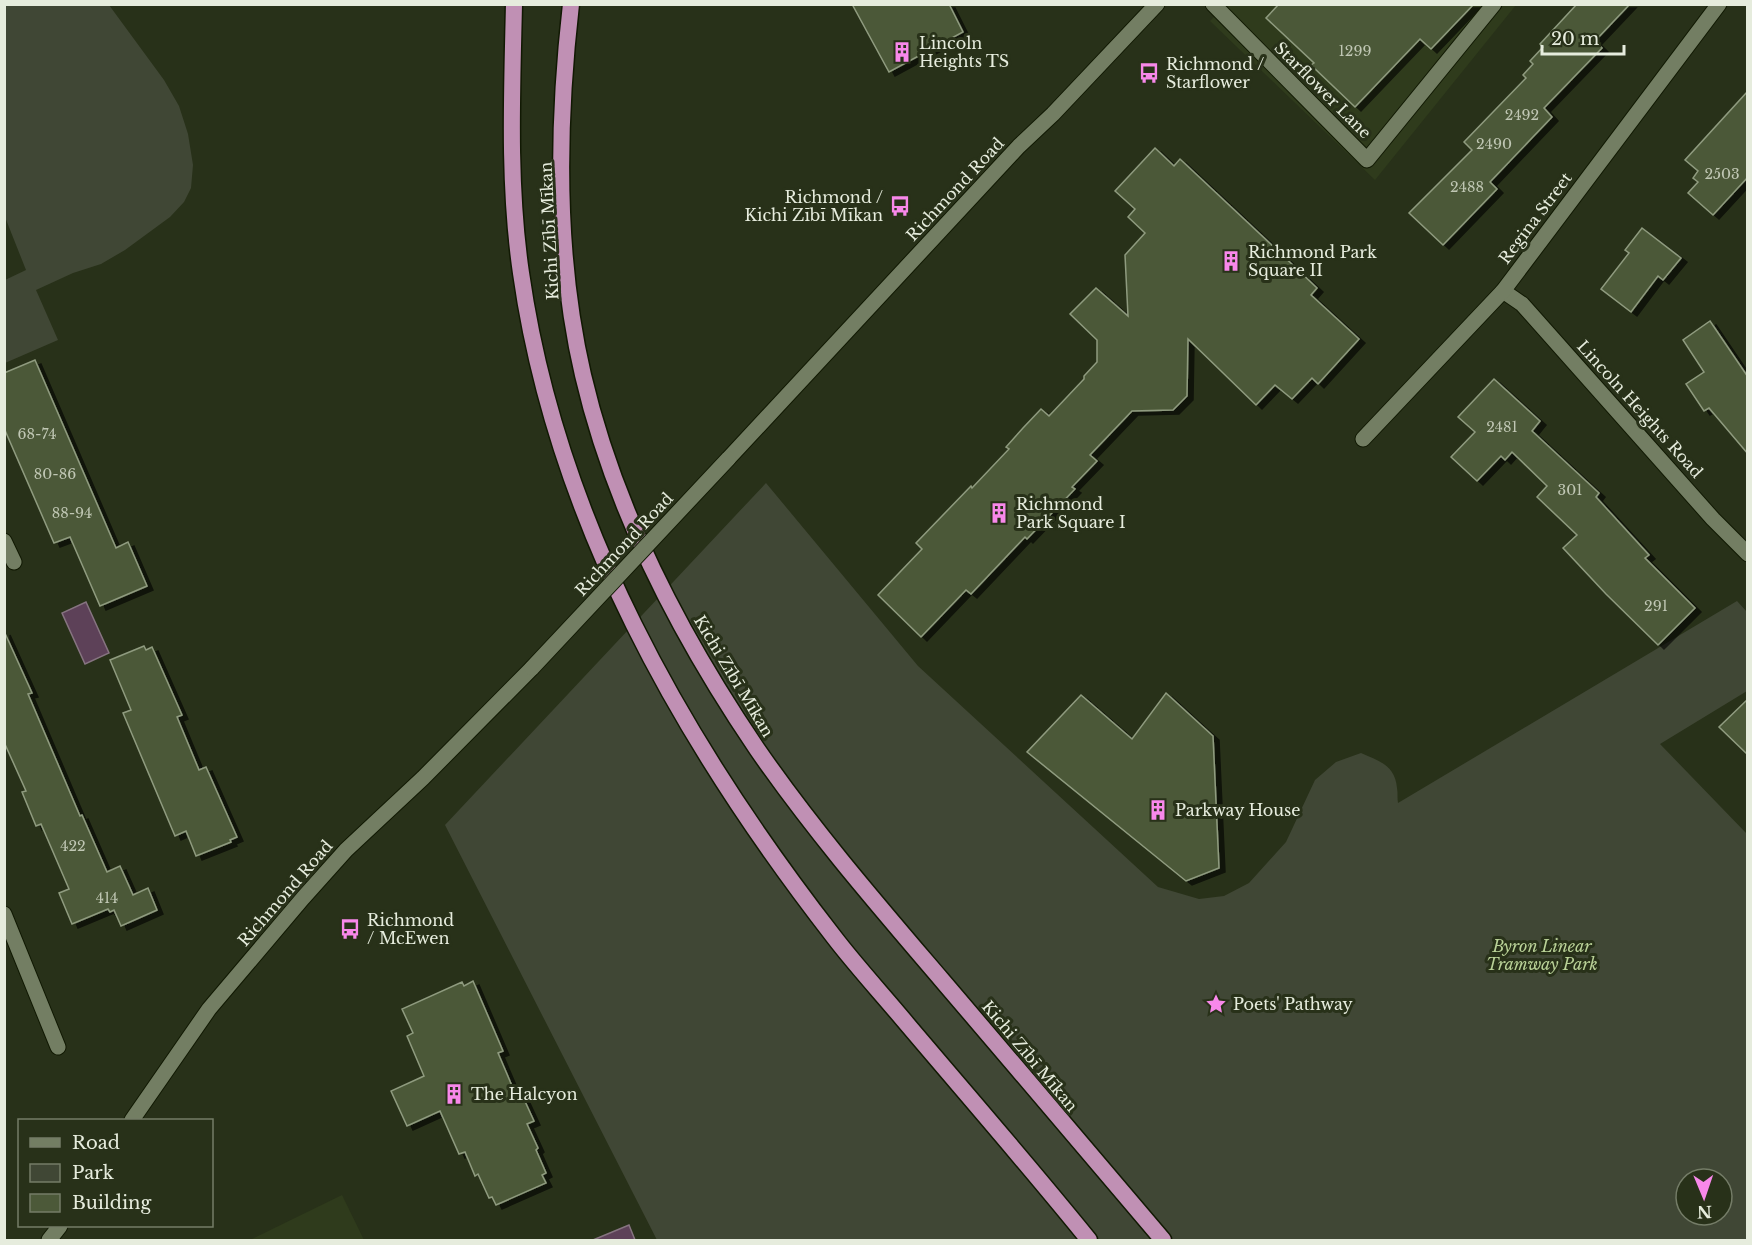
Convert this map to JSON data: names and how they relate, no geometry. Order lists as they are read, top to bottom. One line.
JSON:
{"streets":{"highway":["Kichi Zībī Mīkan"],"main road":["Starflower Lane","Richmond Road","Regina Street","Lincoln Heights Road"]},"crossings":[["Regina Street","Lincoln Heights Road"]],"parks":["Byron Linear Tramway Park"],"places":{"building":["Lincoln Heights TS","Richmond Park Square II","Richmond Park Square I","Parkway House","The Halcyon"],"bus stop":["Richmond / Starflower","Richmond / Kichi Zībī Mīkan","Richmond / McEwen"],"place":["Poets' Pathway"]},"house_numbers":["1299","2492","2490","2503","2488","2481","68-74","80-86","301","88-94","291","422","414"],"legend":["Road","Park","Building"],"scale_bar":"20 m","north":"bottom"}
